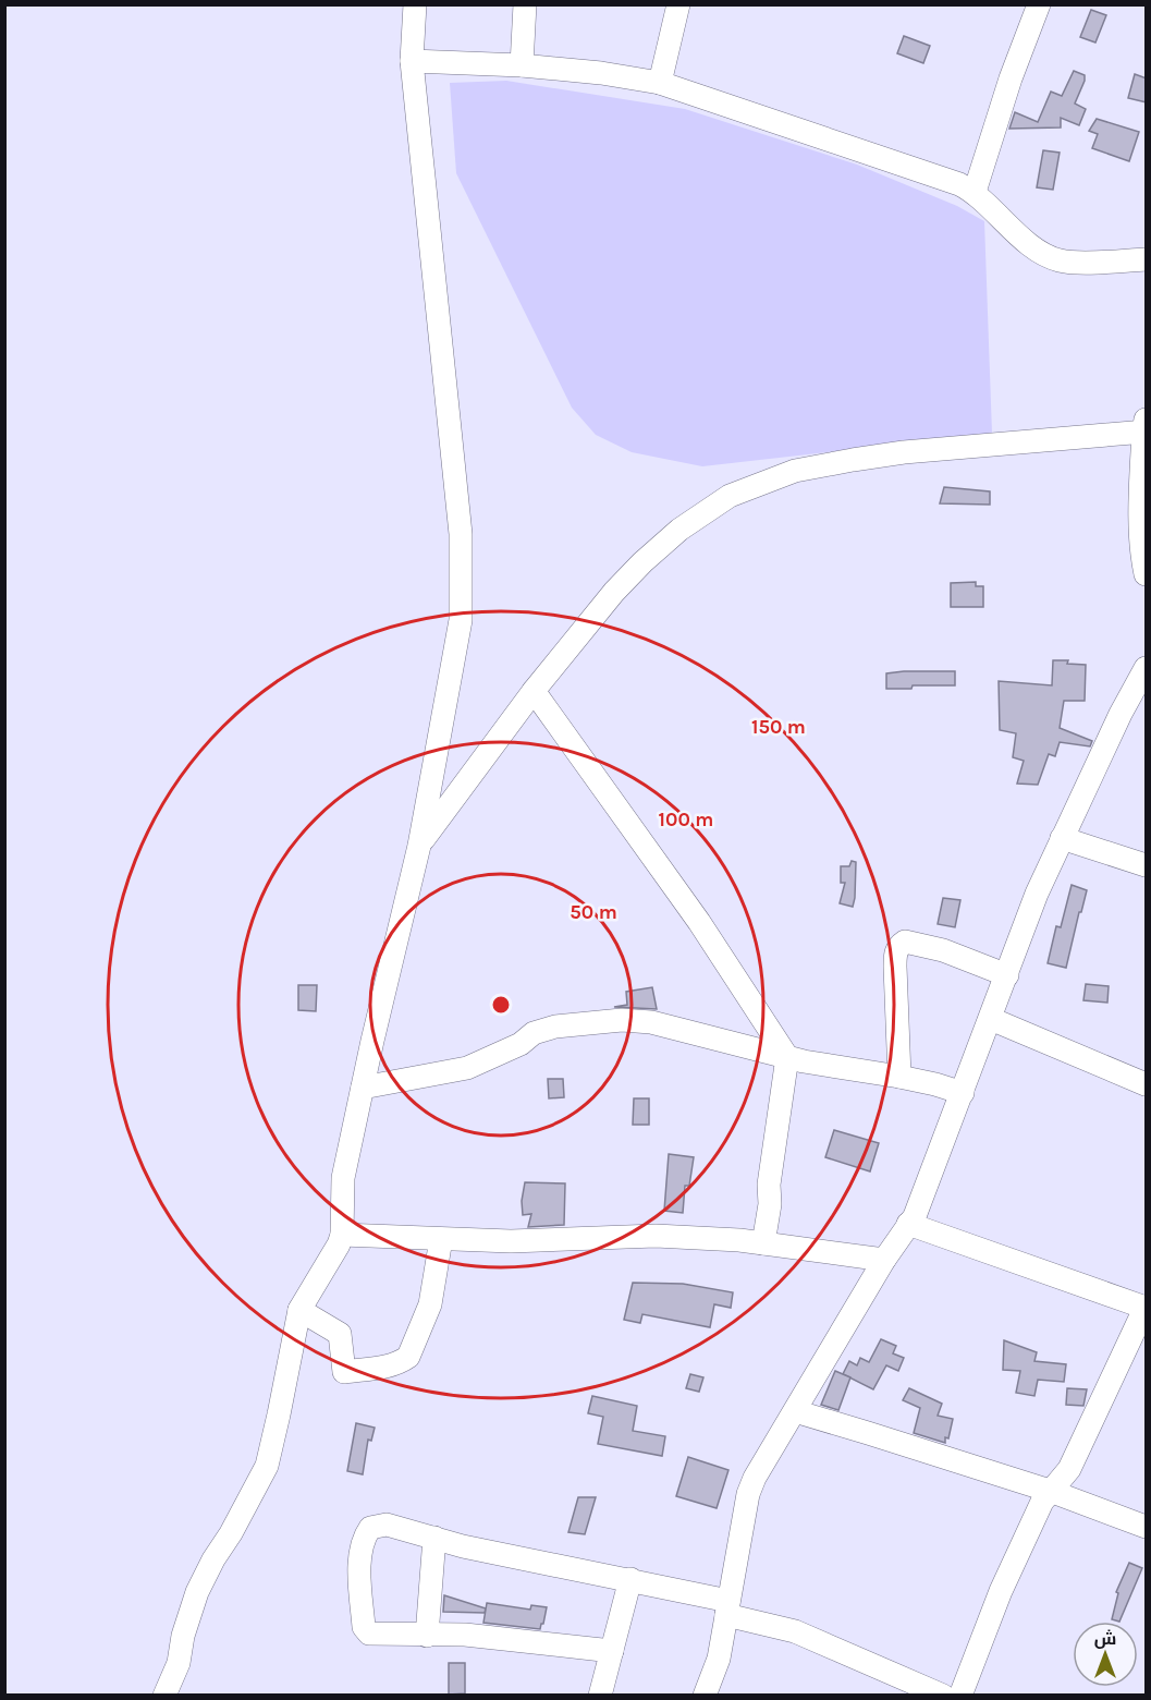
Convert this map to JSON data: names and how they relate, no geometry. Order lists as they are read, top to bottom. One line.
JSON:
{"north":"top","rings":["150 m","100 m","50 m"]}
